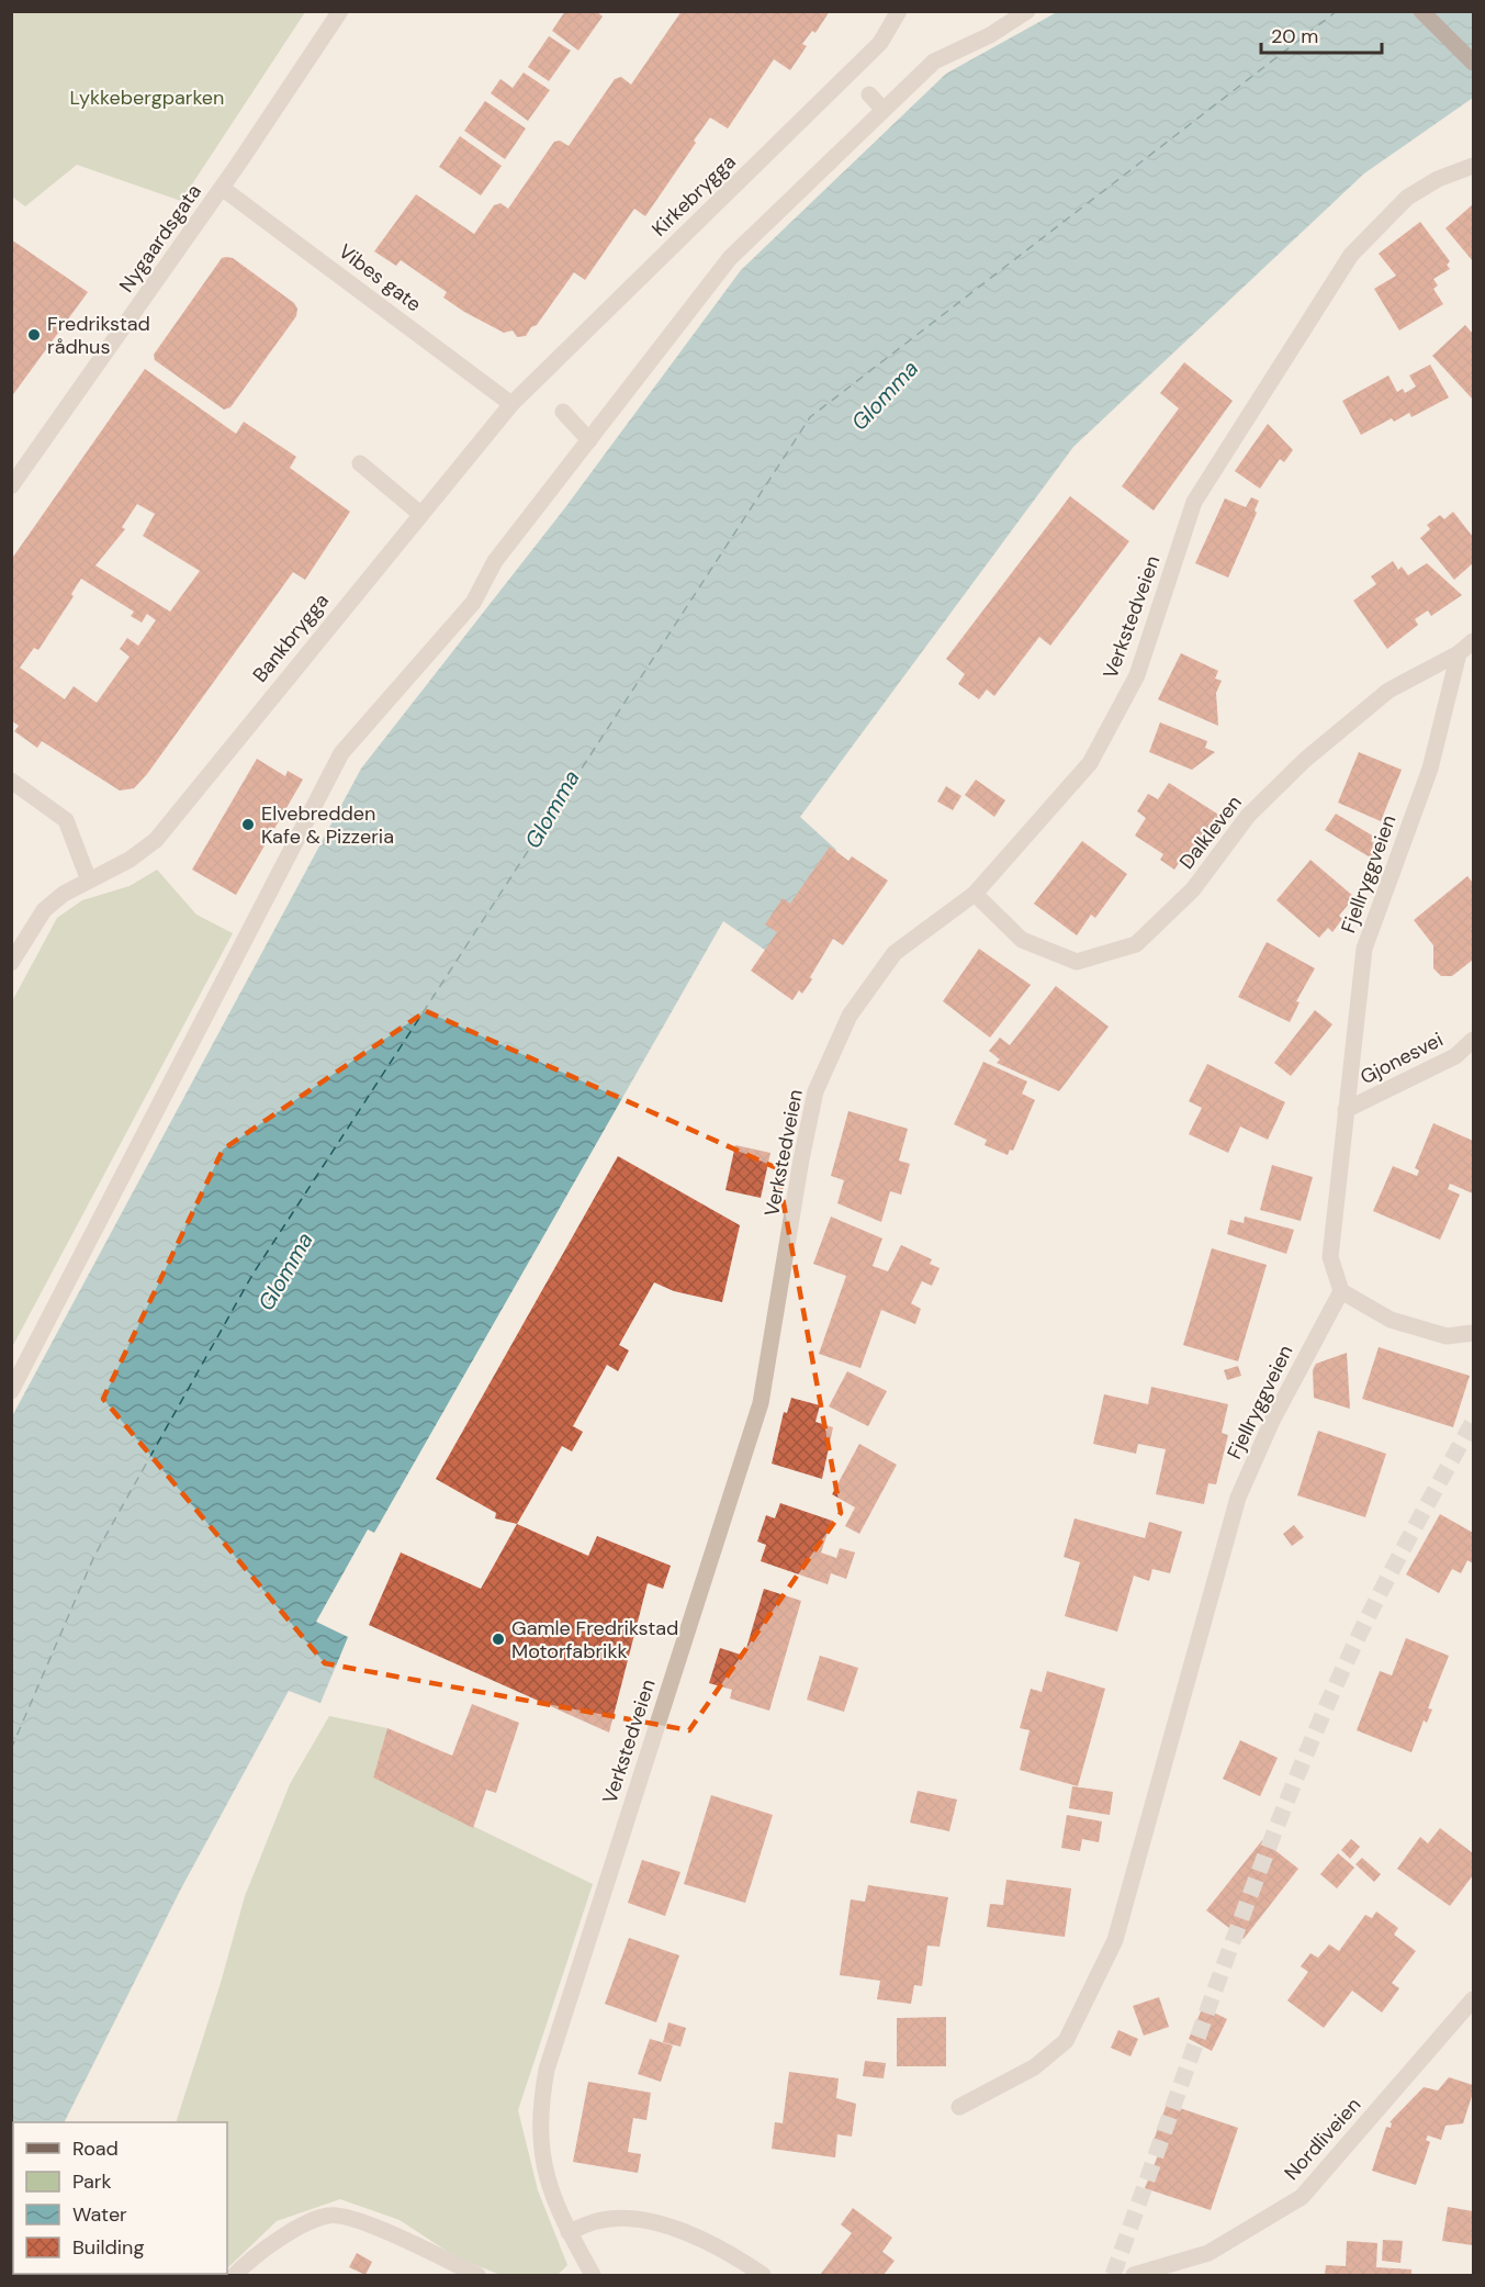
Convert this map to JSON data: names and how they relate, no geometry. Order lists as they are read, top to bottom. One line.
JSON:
{"streets":{"street":["Kirkebrygga","Nygaardsgata","Vibes gate","Verkstedveien","Bankbrygga","Dalkleven","Fjellryggveien","Gjonesvei","Nordliveien"]},"crossings":[["Kirkebrygga","Vibes gate"],["Kirkebrygga","Bankbrygga"],["Nygaardsgata","Vibes gate"],["Vibes gate","Bankbrygga"],["Verkstedveien","Dalkleven"],["Dalkleven","Fjellryggveien"],["Fjellryggveien","Gjonesvei"]],"water":["Glomma"],"parks":["Lykkebergparken"],"places":["Fredrikstad rådhus","Elvebredden Kafe & Pizzeria","Gamle Fredrikstad Motorfabrikk"],"legend":["Road","Park","Water","Building"],"scale_bar":"20 m"}
